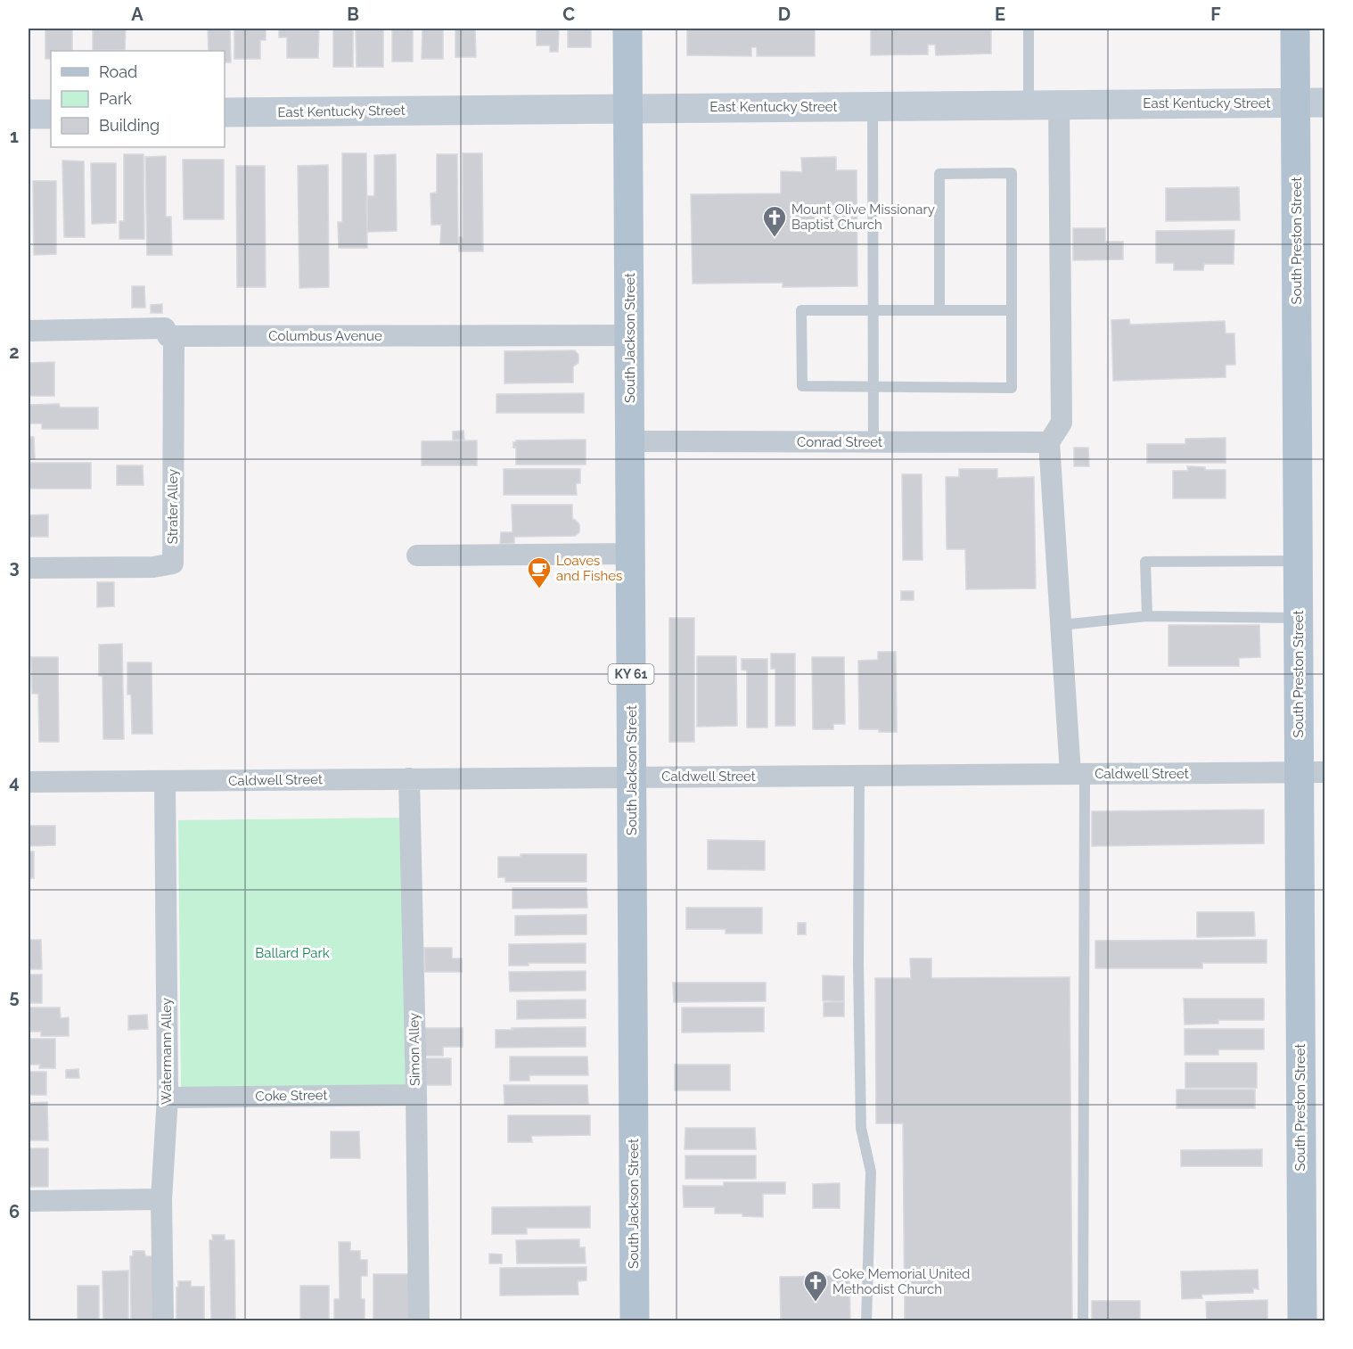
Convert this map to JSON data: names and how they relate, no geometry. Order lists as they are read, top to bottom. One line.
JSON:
{"streets":{"main road":["South Preston Street","South Jackson Street","KY 61"],"street":["East Kentucky Street","Columbus Avenue","Conrad Street","Strater Alley","Caldwell Street","Simon Alley","Watermann Alley","Coke Street"]},"crossings":[["East Kentucky Street","South Preston Street"],["East Kentucky Street","South Jackson Street"],["South Preston Street","Caldwell Street"],["Columbus Avenue","South Jackson Street"],["Columbus Avenue","Strater Alley"],["South Jackson Street","Conrad Street"],["South Jackson Street","Caldwell Street"],["Caldwell Street","Simon Alley"],["Caldwell Street","Watermann Alley"],["Simon Alley","Coke Street"],["Watermann Alley","Coke Street"]],"parks":["Ballard Park"],"places":{"church":["Mount Olive Missionary Baptist Church","Coke Memorial United Methodist Church"],"cafe":["Loaves and Fishes"]},"legend":["Road","Park","Building"],"grid":{"columns":["A","B","C","D","E","F"],"rows":["1","2","3","4","5","6"]}}
